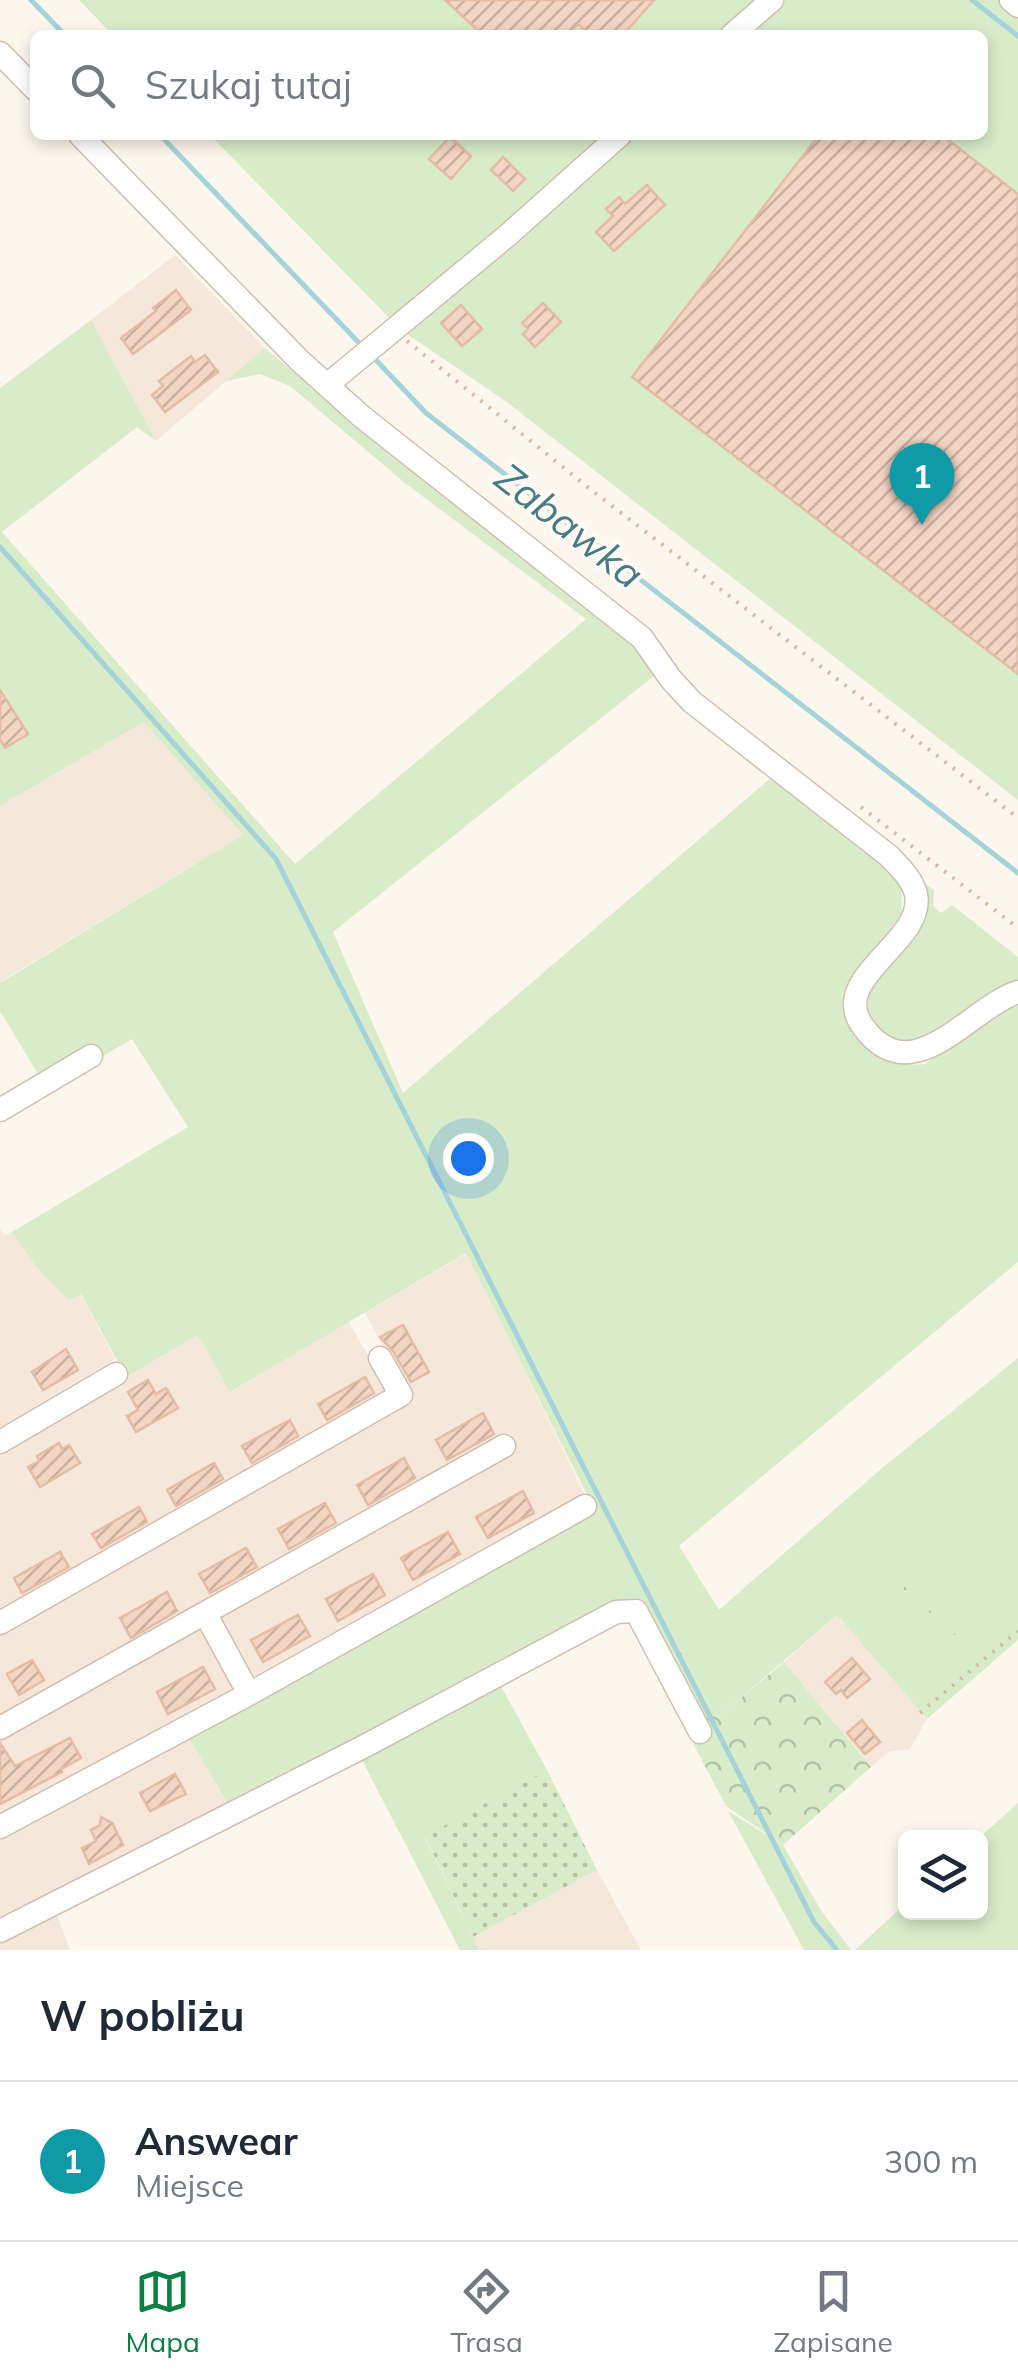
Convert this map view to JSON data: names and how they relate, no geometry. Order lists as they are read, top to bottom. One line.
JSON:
{"water":["Zabawka"],"page":{"search":"Szukaj tutaj","pins":"1","heading":"W pobliżu","list":[{"mark":"1","name":"Answear","note":"Miejsce","value":"300 m"}],"nav":["Mapa","Trasa","Zapisane"]}}
